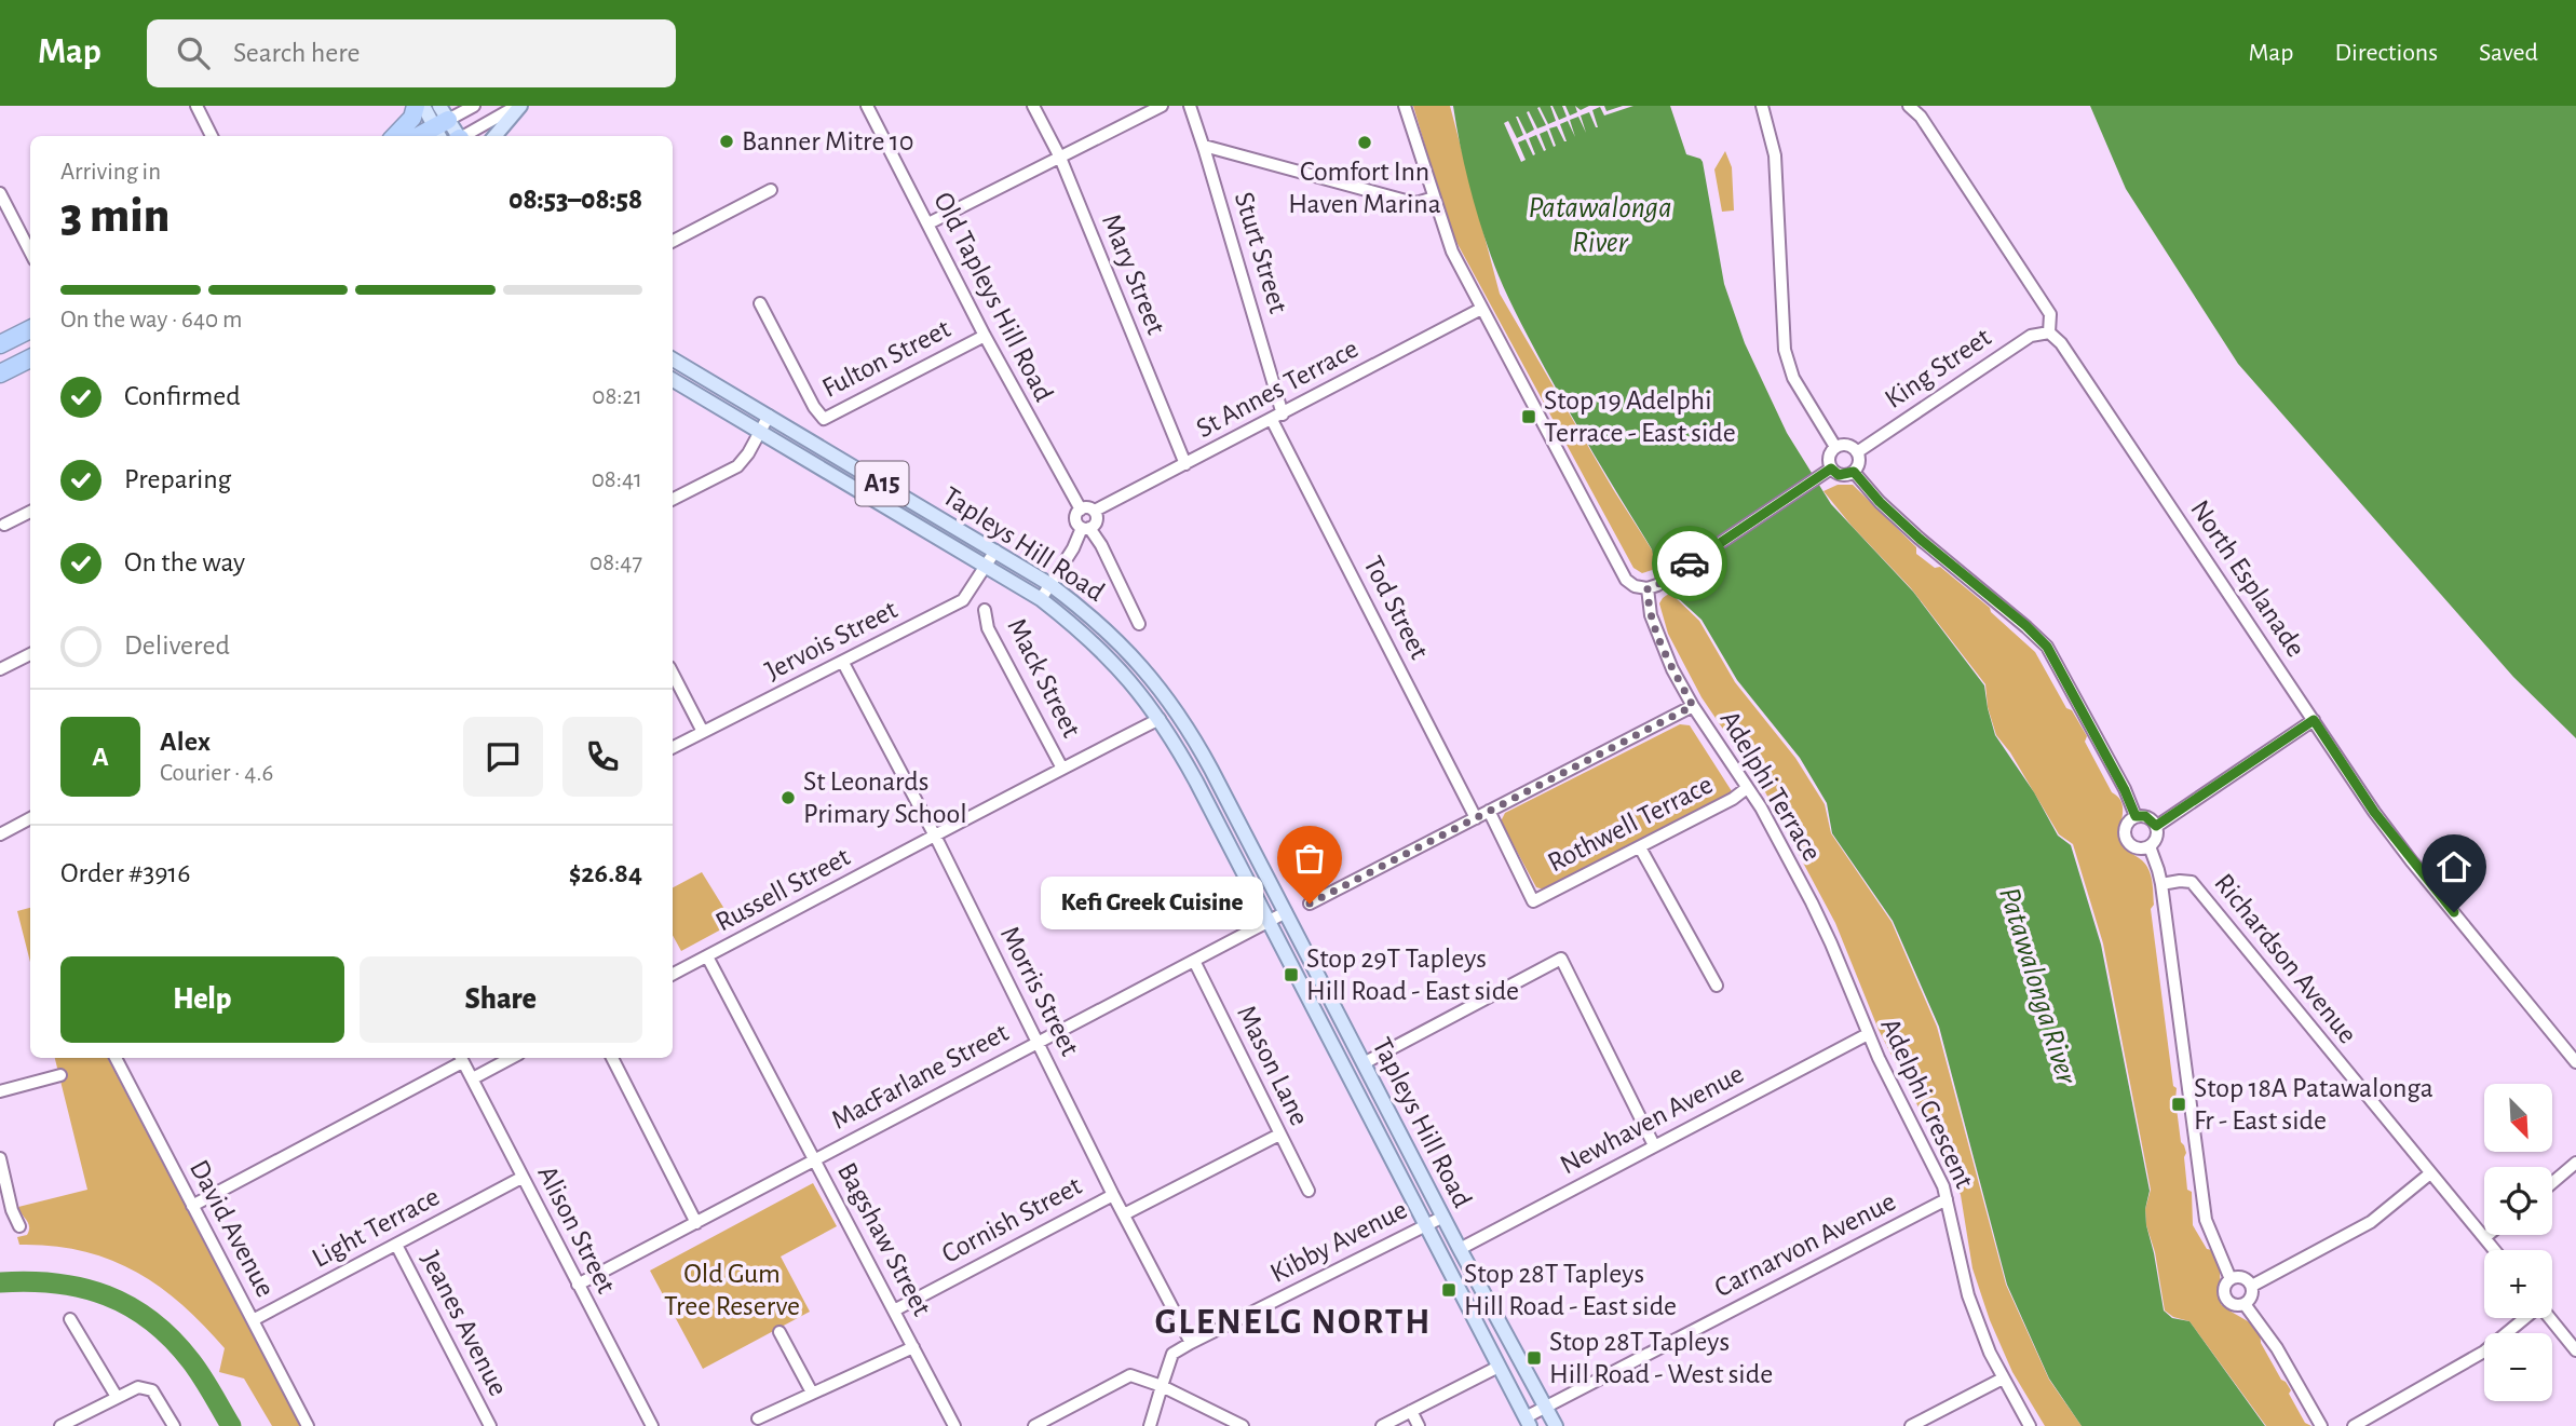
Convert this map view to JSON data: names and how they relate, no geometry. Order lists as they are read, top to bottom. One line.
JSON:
{"streets":{"main road":["A15","Tapleys Hill Road"],"street":["Sturt Street","Mary Street","Old Tapleys Hill Road","Fulton Street","King Street","St Annes Terrace","North Esplanade","Tod Street","Jervois Street","Mack Street","Adelphi Terrace","Rothwell Terrace","Russell Street","Richardson Avenue","Morris Street","Mason Lane","MacFarlane Street","Adelphi Crescent","Newhaven Avenue","Cornish Street","Light Terrace","David Avenue","Alison Street","Bagshaw Street","Kibby Avenue","Carnarvon Avenue","Jeanes Avenue"]},"crossings":[["Sturt Street","St Annes Terrace"],["Sturt Street","Tod Street"],["Mary Street","St Annes Terrace"],["Old Tapleys Hill Road","Fulton Street"],["Old Tapleys Hill Road","St Annes Terrace"],["King Street","North Esplanade"],["St Annes Terrace","Tod Street"],["Tapleys Hill Road","Jervois Street"],["Tapleys Hill Road","Russell Street"],["Tapleys Hill Road","MacFarlane Street"],["Tapleys Hill Road","Newhaven Avenue"],["Tapleys Hill Road","Kibby Avenue"],["Tapleys Hill Road","Carnarvon Avenue"],["Jervois Street","Morris Street"],["Mack Street","Russell Street"],["Adelphi Terrace","Rothwell Terrace"],["Adelphi Terrace","Adelphi Crescent"],["Russell Street","Morris Street"],["Russell Street","Bagshaw Street"],["Morris Street","MacFarlane Street"],["Morris Street","Cornish Street"],["Morris Street","Kibby Avenue"],["Mason Lane","MacFarlane Street"],["Mason Lane","Cornish Street"],["MacFarlane Street","Alison Street"],["MacFarlane Street","Bagshaw Street"],["Adelphi Crescent","Newhaven Avenue"],["Adelphi Crescent","Carnarvon Avenue"],["Cornish Street","Bagshaw Street"],["Light Terrace","David Avenue"],["Light Terrace","Alison Street"],["Light Terrace","Jeanes Avenue"]],"districts":["GLENELG NORTH"],"water":["Patawalonga River"],"parks":["Old Gum Tree Reserve"],"places":{"other":["Banner Mitre 10","Comfort Inn Haven Marina","St Leonards Primary School","Kefi Greek Cuisine"],"transit":["Stop 19 Adelphi Terrace - East side","Stop 29T Tapleys Hill Road - East side","Stop 18A Patawalonga Fr - East side","Stop 28T Tapleys Hill Road - East side","Stop 28T Tapleys Hill Road - West side"]},"north":"bottom right","page":{"header":"Map","search":"Search here","nav":["Map","Directions","Saved"],"heading":["3 min","Arriving in","08:53–08:58"],"panel":["Alex","Courier · 4.6","Order #3916","$26.84"],"bar":"On the way · 640 m","list":[["Confirmed","08:21"],["Preparing","08:41"],["On the way","08:47"],"Delivered"],"round":"A","bubble":"Kefi Greek Cuisine","buttons":["Help","Share"],"map_buttons":["+","−"]}}
